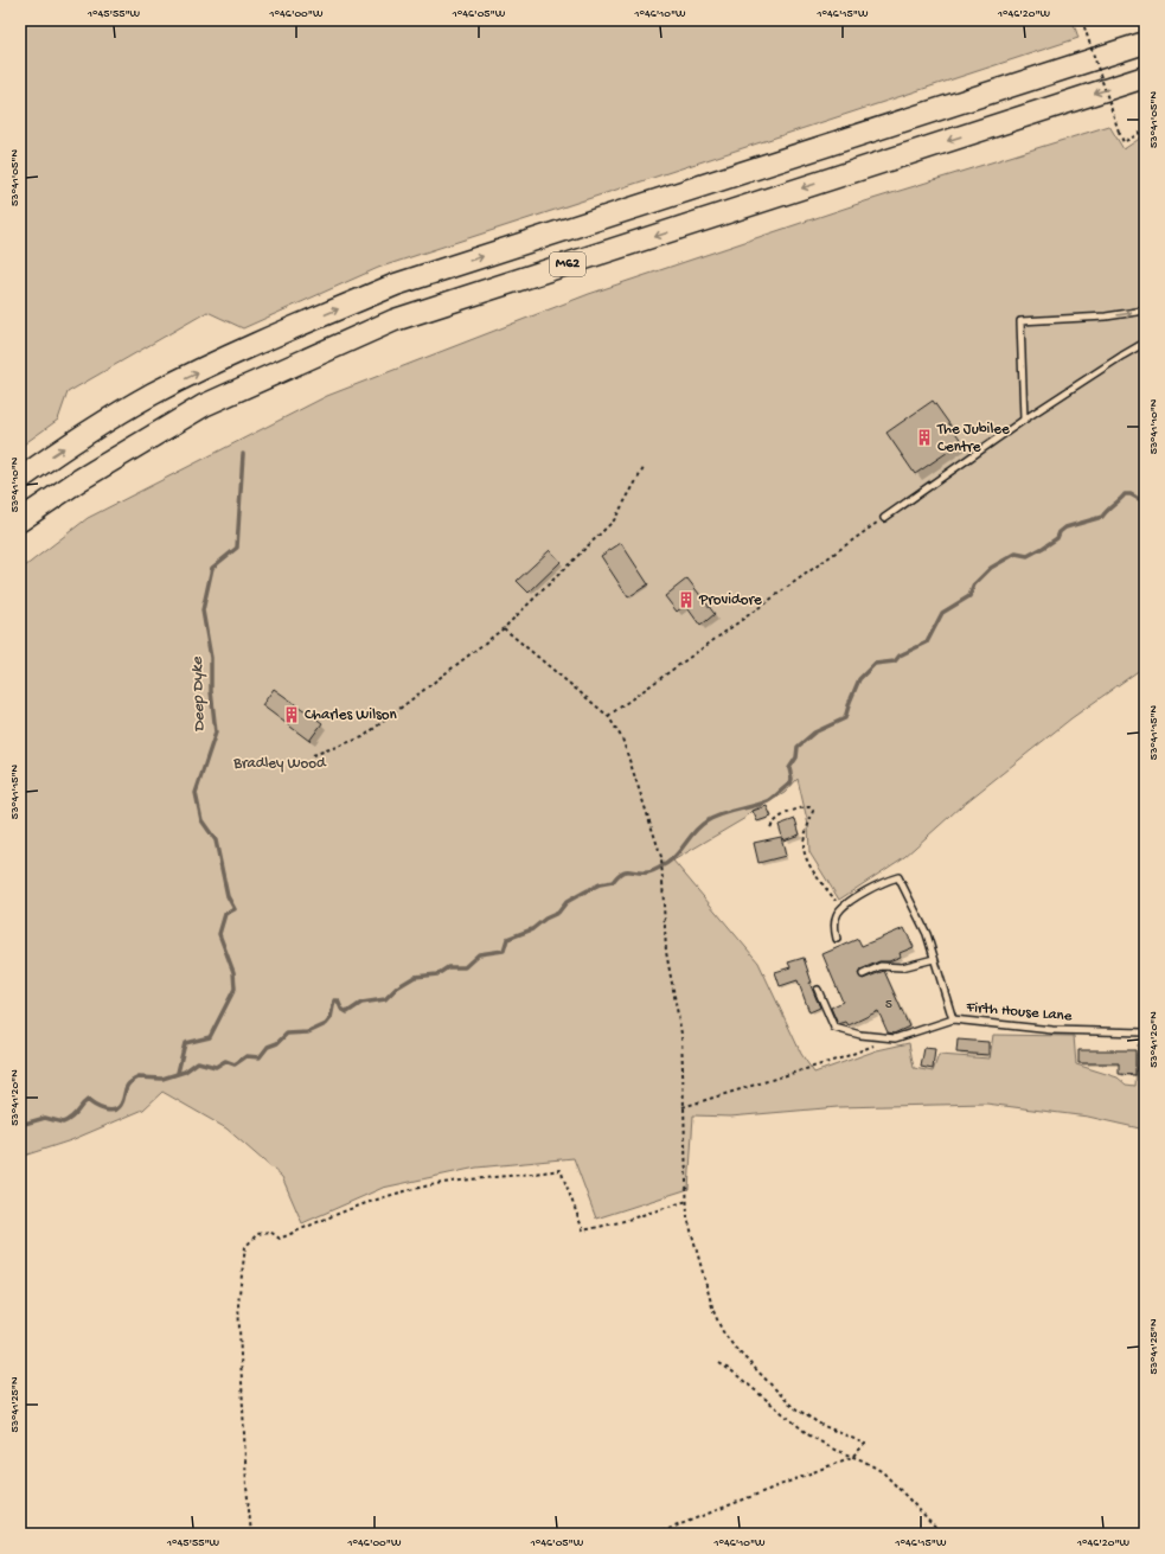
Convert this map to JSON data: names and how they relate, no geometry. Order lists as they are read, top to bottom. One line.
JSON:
{"streets":{"highway":["M62"],"lane":["Firth House Lane"]},"water":["Deep Dyke"],"parks":["Bradley Wood"],"places":{"building":["The Jubilee Centre","Providore","Charles Wilson"]},"house_numbers":["5"],"coordinates":["1°45'55\"W","1°46'00\"W","1°46'05\"W","1°46'10\"W","1°46'15\"W","1°46'20\"W","53°41'05\"N","53°41'10\"N","53°41'15\"N","53°41'20\"N","53°41'25\"N"]}
